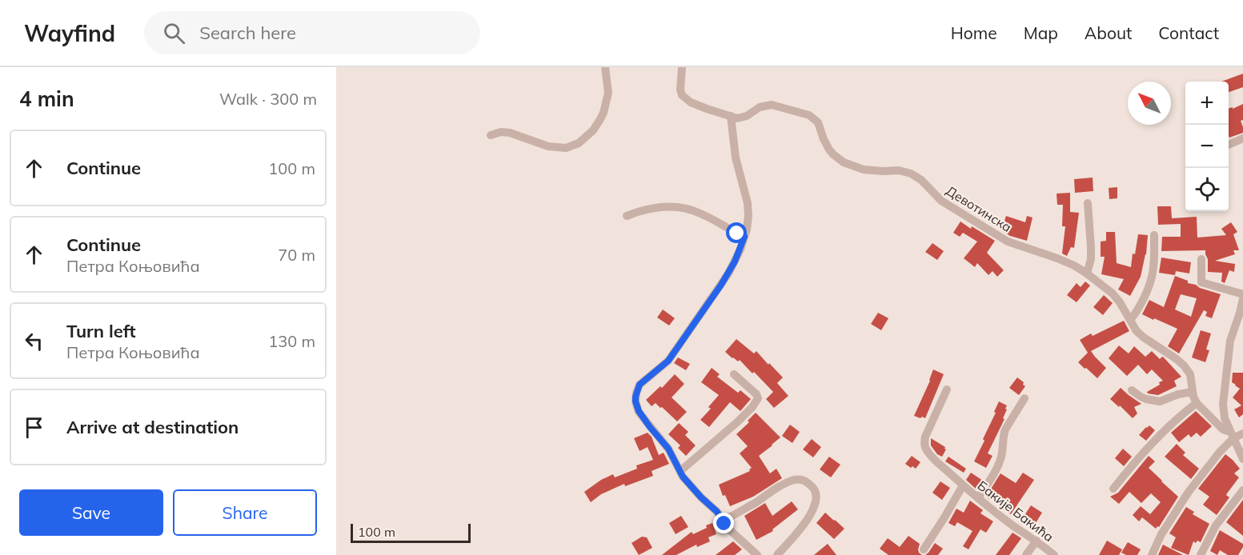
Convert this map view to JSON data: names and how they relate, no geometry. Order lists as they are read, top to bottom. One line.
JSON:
{"streets":{"street":["Девотинска","Бакије Бакића"]},"scale_bar":"100 m","north":"top left","page":{"header":"Wayfind","search":"Search here","nav":["Home","Map","About","Contact"],"heading":["4 min","Walk · 300 m"],"map_buttons":["+","−"],"list":[["Continue","100 m"],["Continue","Петра Коњовића","70 m"],["Turn left","Петра Коњовића","130 m"],"Arrive at destination"],"buttons":["Save","Share"],"scale":"100 m"}}
